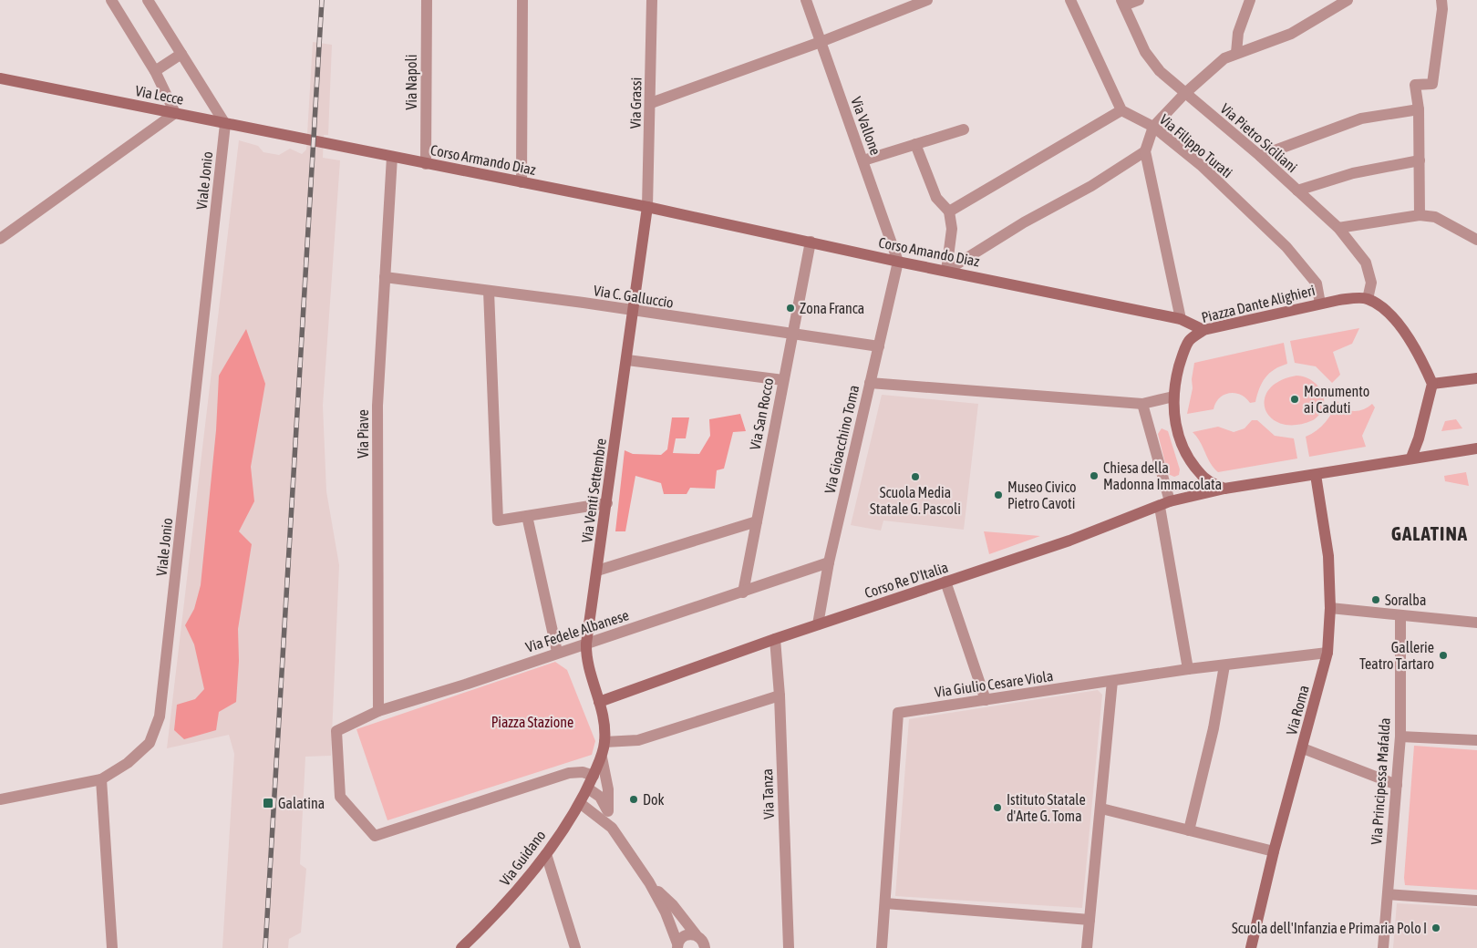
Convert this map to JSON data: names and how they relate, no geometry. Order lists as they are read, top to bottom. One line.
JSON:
{"streets":{"main road":["Via Lecce","Corso Armando Diaz","Corso Amando Diaz","Piazza Dante Alighieri","Via Venti Settembre","Corso Re D'Italia","Via Roma","Via Guidano"],"street":["Via Napoli","Via Grassi","Via Vallone","Via Pietro Siciliani","Via Filippo Turati","Viale Jonio","Via C. Galluccio","Via San Rocco","Via Piave","Via Gioacchino Toma","Via Fedele Albanese","Via Giulio Cesare Viola","Via Principessa Mafalda","Via Tanza"]},"crossings":[["Via Napoli","Corso Armando Diaz"],["Via Lecce","Corso Armando Diaz"],["Via Lecce","Viale Jonio"],["Via Grassi","Corso Armando Diaz"],["Via Grassi","Corso Amando Diaz"],["Via Grassi","Via Venti Settembre"],["Via Vallone","Corso Amando Diaz"],["Via Vallone","Via Gioacchino Toma"],["Via Pietro Siciliani","Piazza Dante Alighieri"],["Via Filippo Turati","Piazza Dante Alighieri"],["Corso Armando Diaz","Corso Amando Diaz"],["Corso Armando Diaz","Via Piave"],["Corso Armando Diaz","Via Venti Settembre"],["Corso Amando Diaz","Piazza Dante Alighieri"],["Corso Amando Diaz","Via San Rocco"],["Corso Amando Diaz","Via Gioacchino Toma"],["Corso Amando Diaz","Via Venti Settembre"],["Via C. Galluccio","Via San Rocco"],["Via C. Galluccio","Via Piave"],["Via C. Galluccio","Via Gioacchino Toma"],["Via C. Galluccio","Via Venti Settembre"],["Piazza Dante Alighieri","Corso Re D'Italia"],["Via San Rocco","Via Fedele Albanese"],["Via Piave","Via Fedele Albanese"],["Via Gioacchino Toma","Corso Re D'Italia"],["Via Gioacchino Toma","Via Fedele Albanese"],["Via Venti Settembre","Corso Re D'Italia"],["Via Venti Settembre","Via Fedele Albanese"],["Via Venti Settembre","Via Guidano"],["Corso Re D'Italia","Via Tanza"],["Via Fedele Albanese","Via Guidano"],["Via Giulio Cesare Viola","Via Roma"]],"districts":["GALATINA"],"parks":["Piazza Stazione"],"places":{"other":["Zona Franca","Monumento ai Caduti","Chiesa della Madonna Immacolata","Scuola Media Statale G. Pascoli","Museo Civico Pietro Cavoti","Soralba","Gallerie Teatro Tartaro","Dok","Istituto Statale d'Arte G. Toma","Scuola dell'Infanzia e Primaria Polo I"],"transit":["Galatina"]}}
